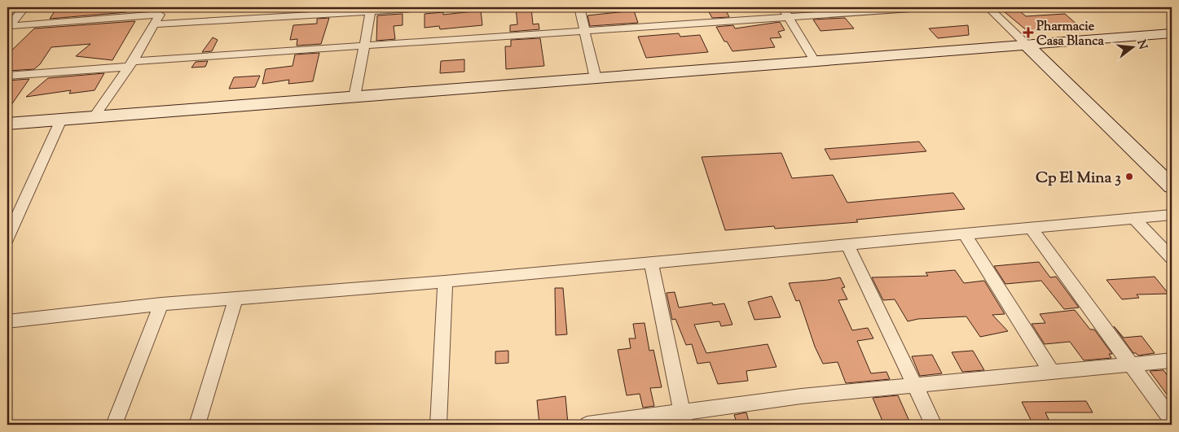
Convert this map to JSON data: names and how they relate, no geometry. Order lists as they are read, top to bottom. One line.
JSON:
{"places":{"health":["Pharmacie Casa Blanca"],"other":["Cp El Mina 3"]},"north":"right"}
